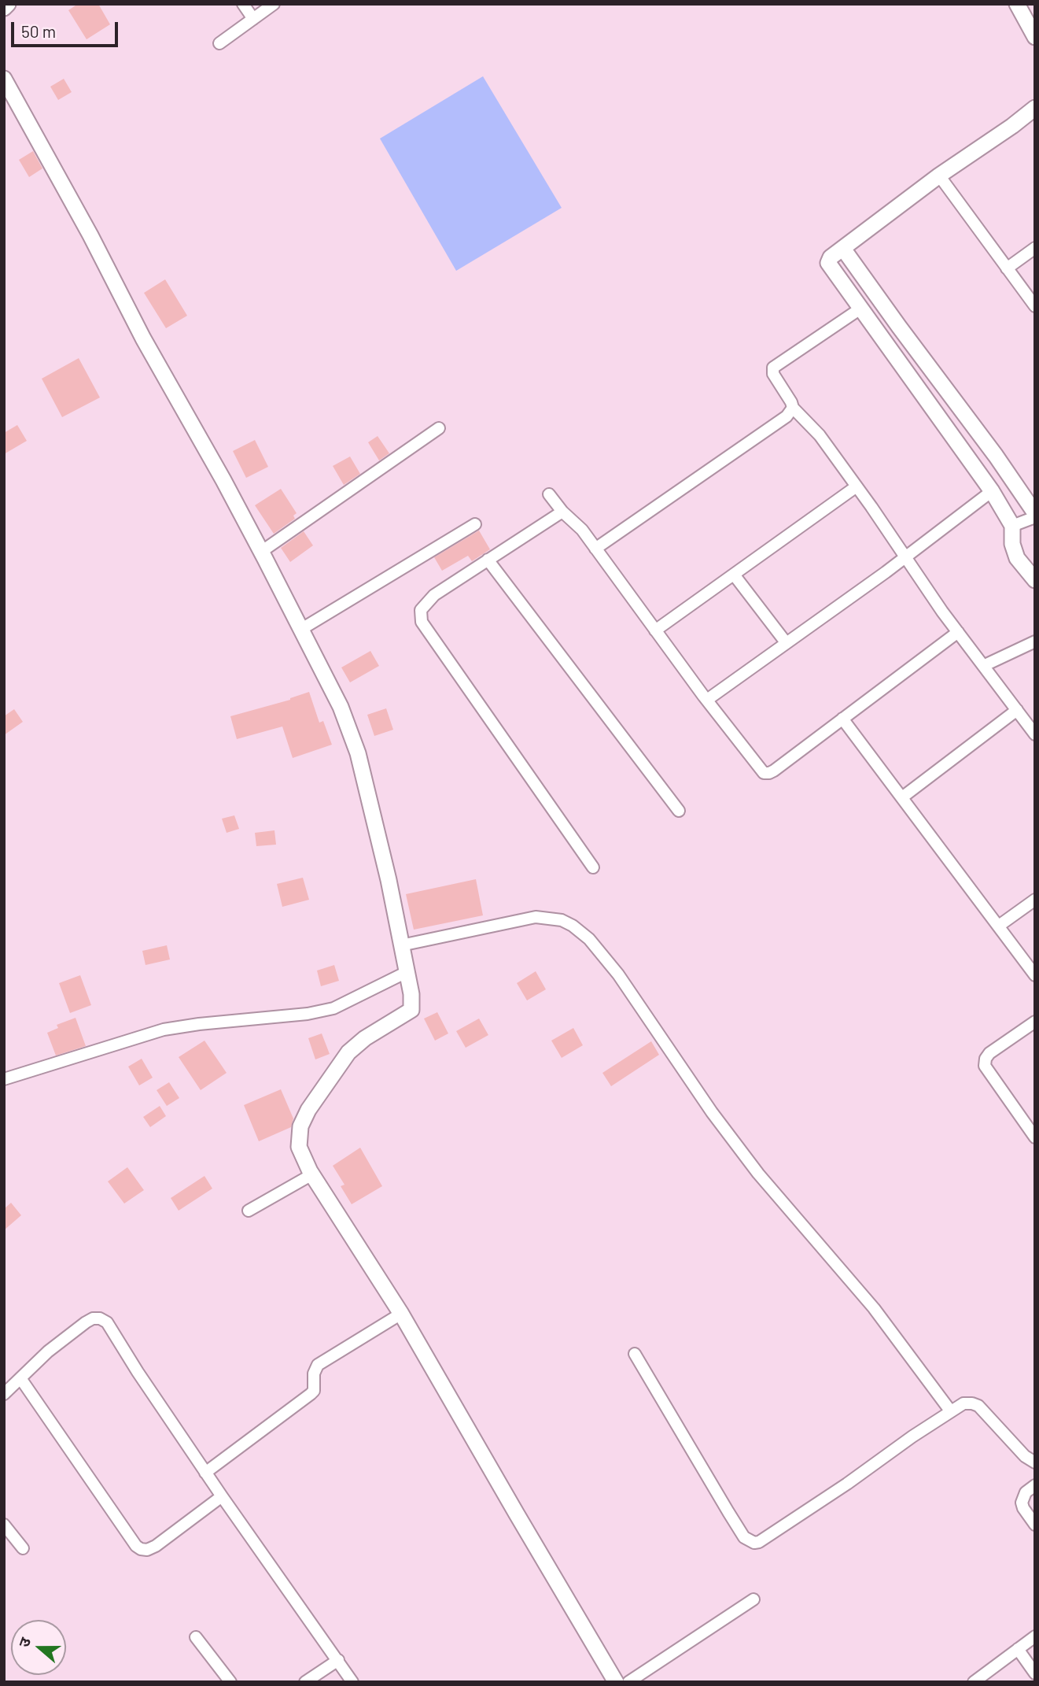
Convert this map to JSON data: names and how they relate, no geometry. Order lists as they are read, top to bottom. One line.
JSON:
{"scale_bar":"50 m","north":"left"}
